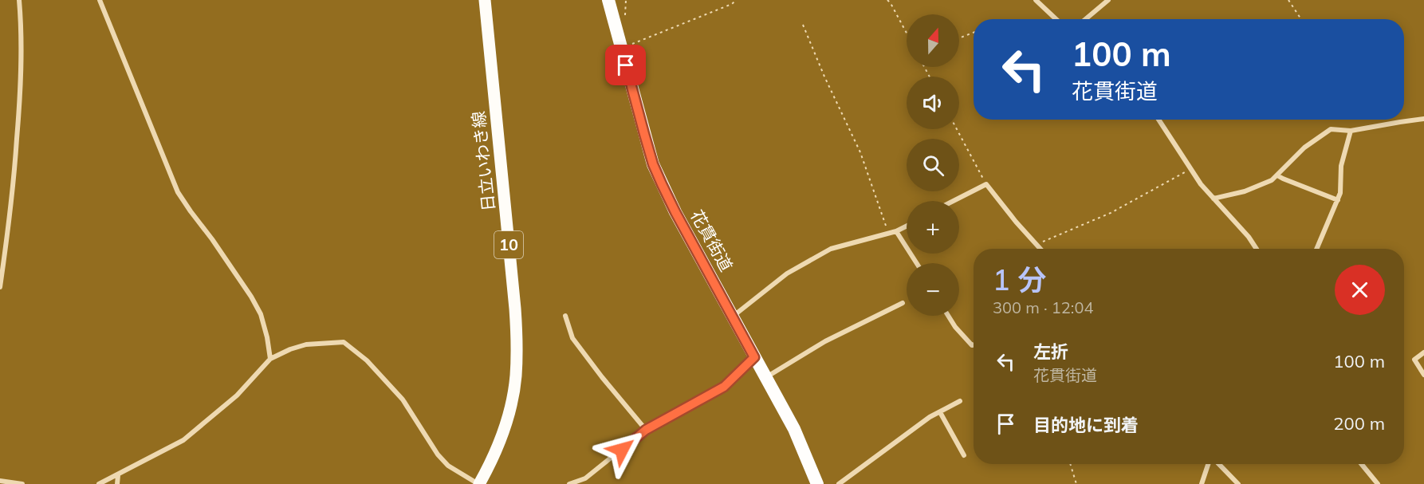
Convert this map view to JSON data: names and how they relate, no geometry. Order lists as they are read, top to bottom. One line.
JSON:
{"streets":{"highway":["花貫街道"],"main road":["日立いわき線","10"]},"north":"top","page":{"map_buttons":["+","−"],"turn":["100 m","花貫街道"],"heading":["1 分","300 m · 12:04"],"list":[{"name":"左折","note":"花貫街道","value":"100 m"},{"name":"目的地に到着","value":"200 m"}]}}
